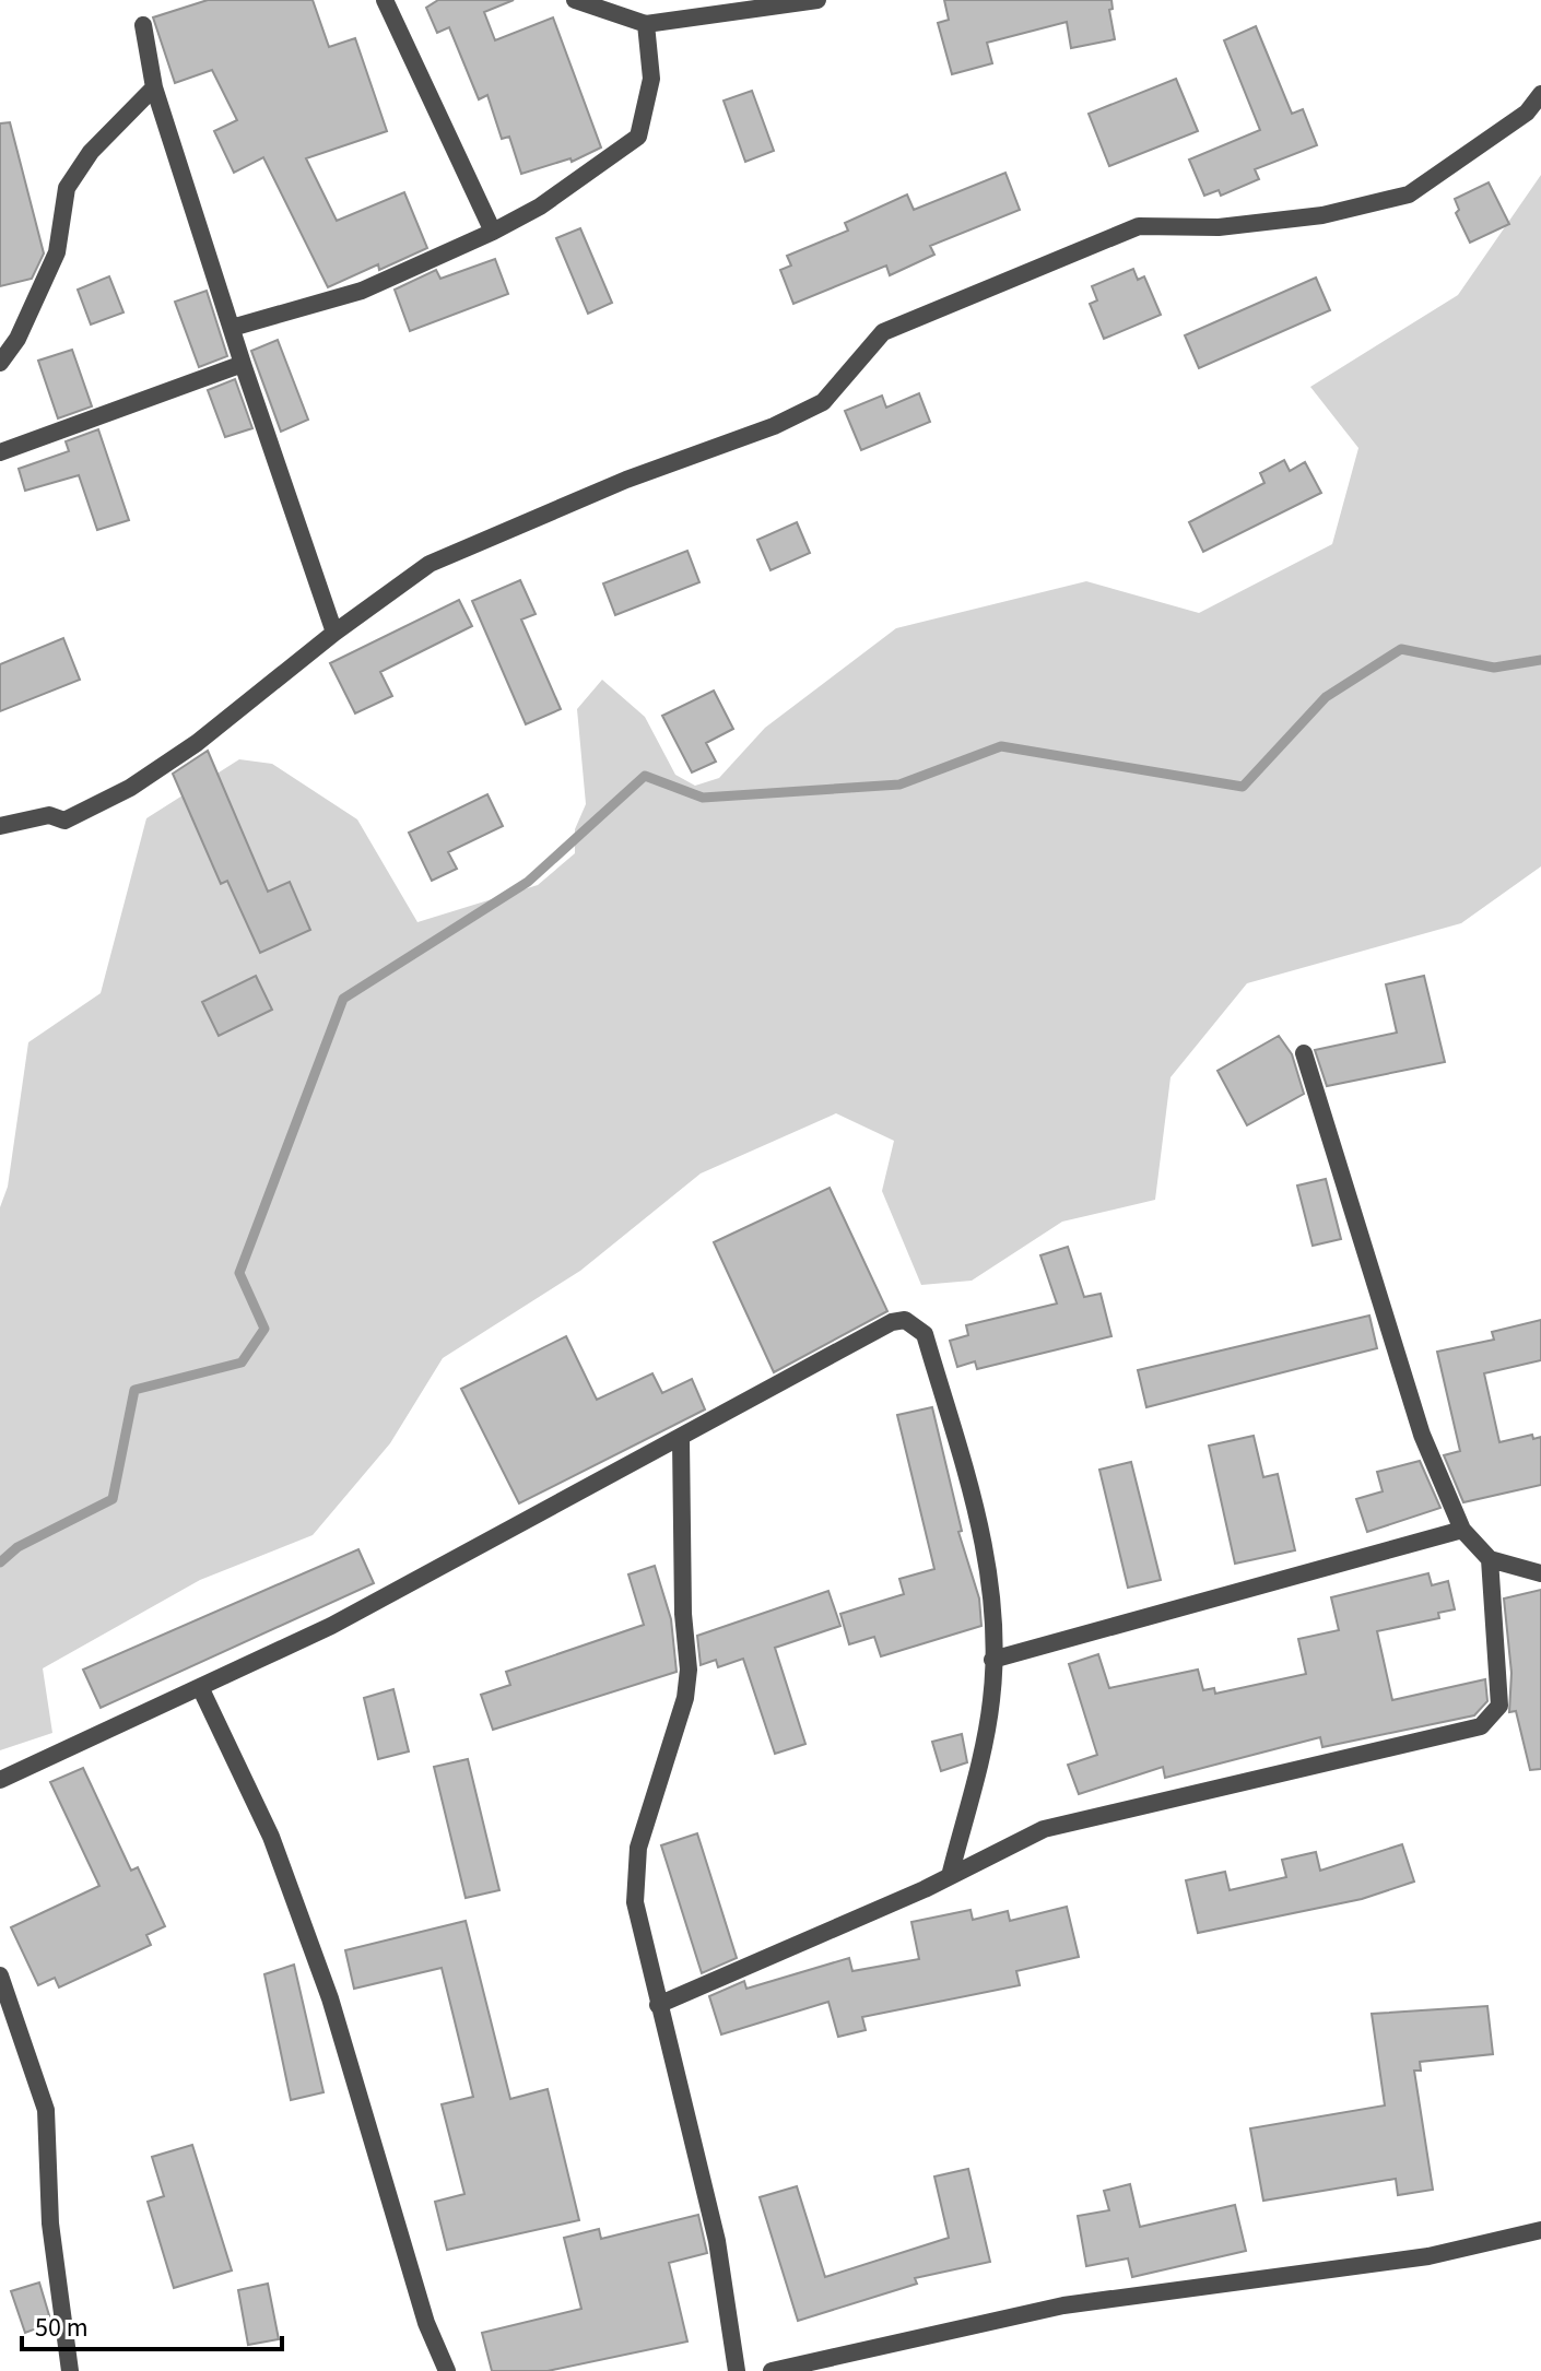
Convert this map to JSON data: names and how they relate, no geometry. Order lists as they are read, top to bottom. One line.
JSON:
{"scale_bar":"50 m"}
